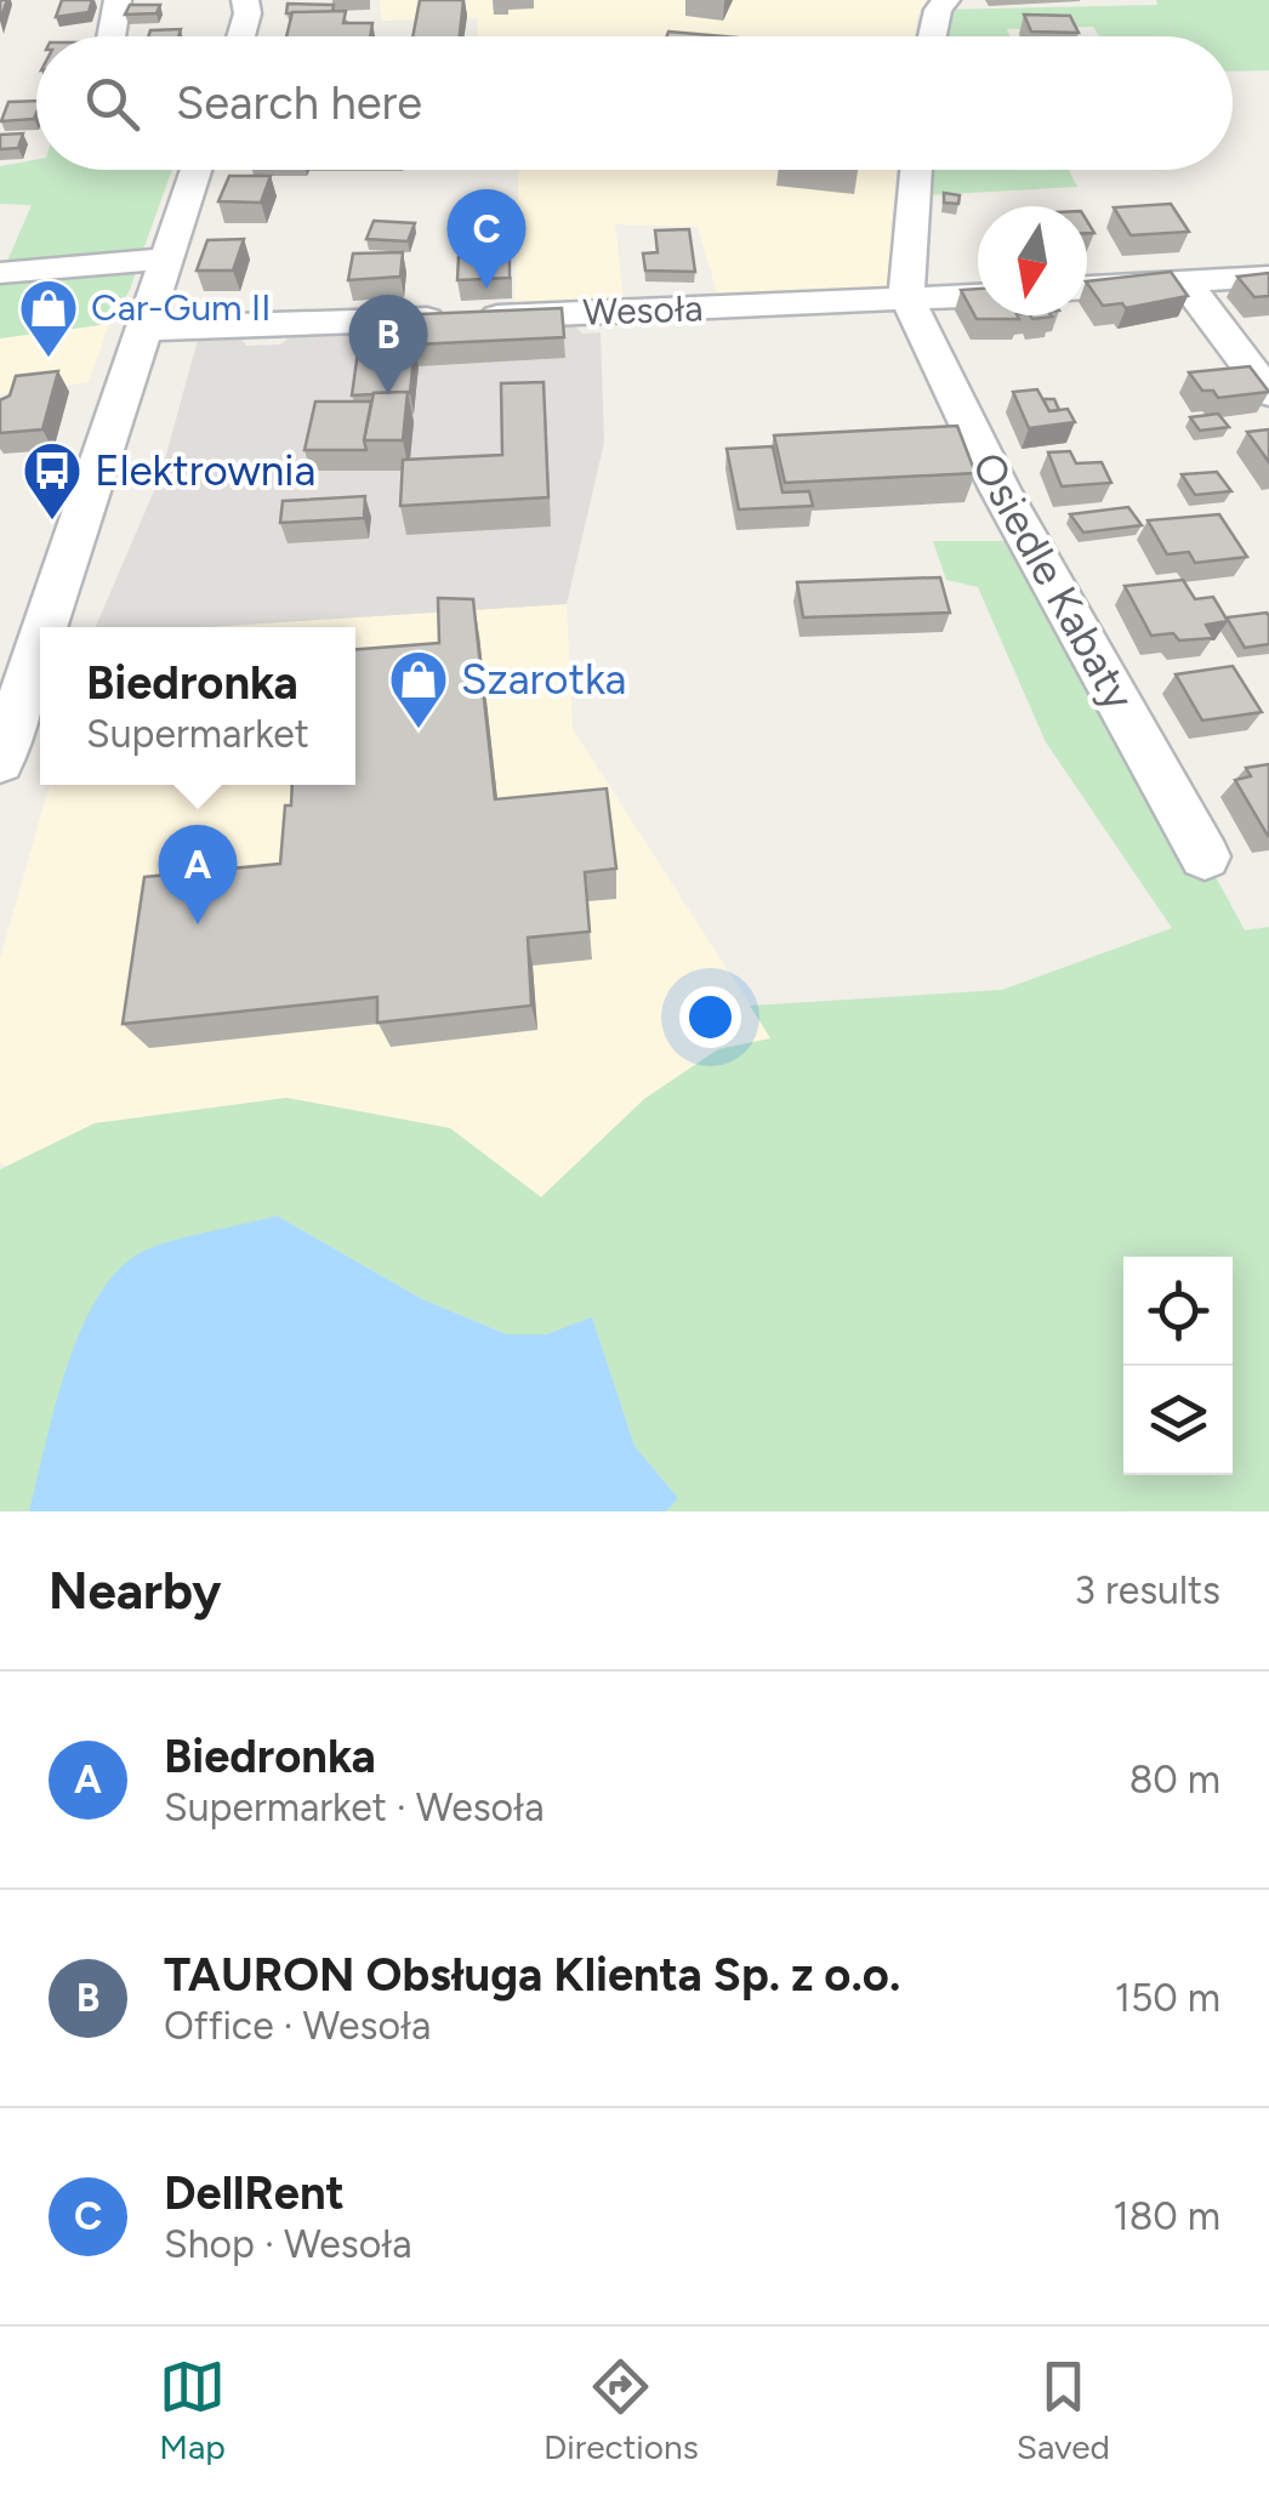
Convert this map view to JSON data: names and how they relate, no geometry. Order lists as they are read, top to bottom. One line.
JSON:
{"streets":{"street":["Wesoła","Osiedle Kabaty"]},"crossings":[["Wesoła","Osiedle Kabaty"]],"places":{"shop":["Car-Gum II","Szarotka"],"bus stop":["Elektrownia"]},"north":"bottom","page":{"search":"Search here","pins":["C","B","A"],"popup":["Biedronka","Supermarket"],"heading":["Nearby","3 results"],"list":[{"mark":"A","name":"Biedronka","note":"Supermarket · Wesoła","value":"80 m"},{"mark":"B","name":"TAURON Obsługa Klienta Sp. z o.o.","note":"Office · Wesoła","value":"150 m"},{"mark":"C","name":"DellRent","note":"Shop · Wesoła","value":"180 m"}],"nav":["Map","Directions","Saved"]}}
